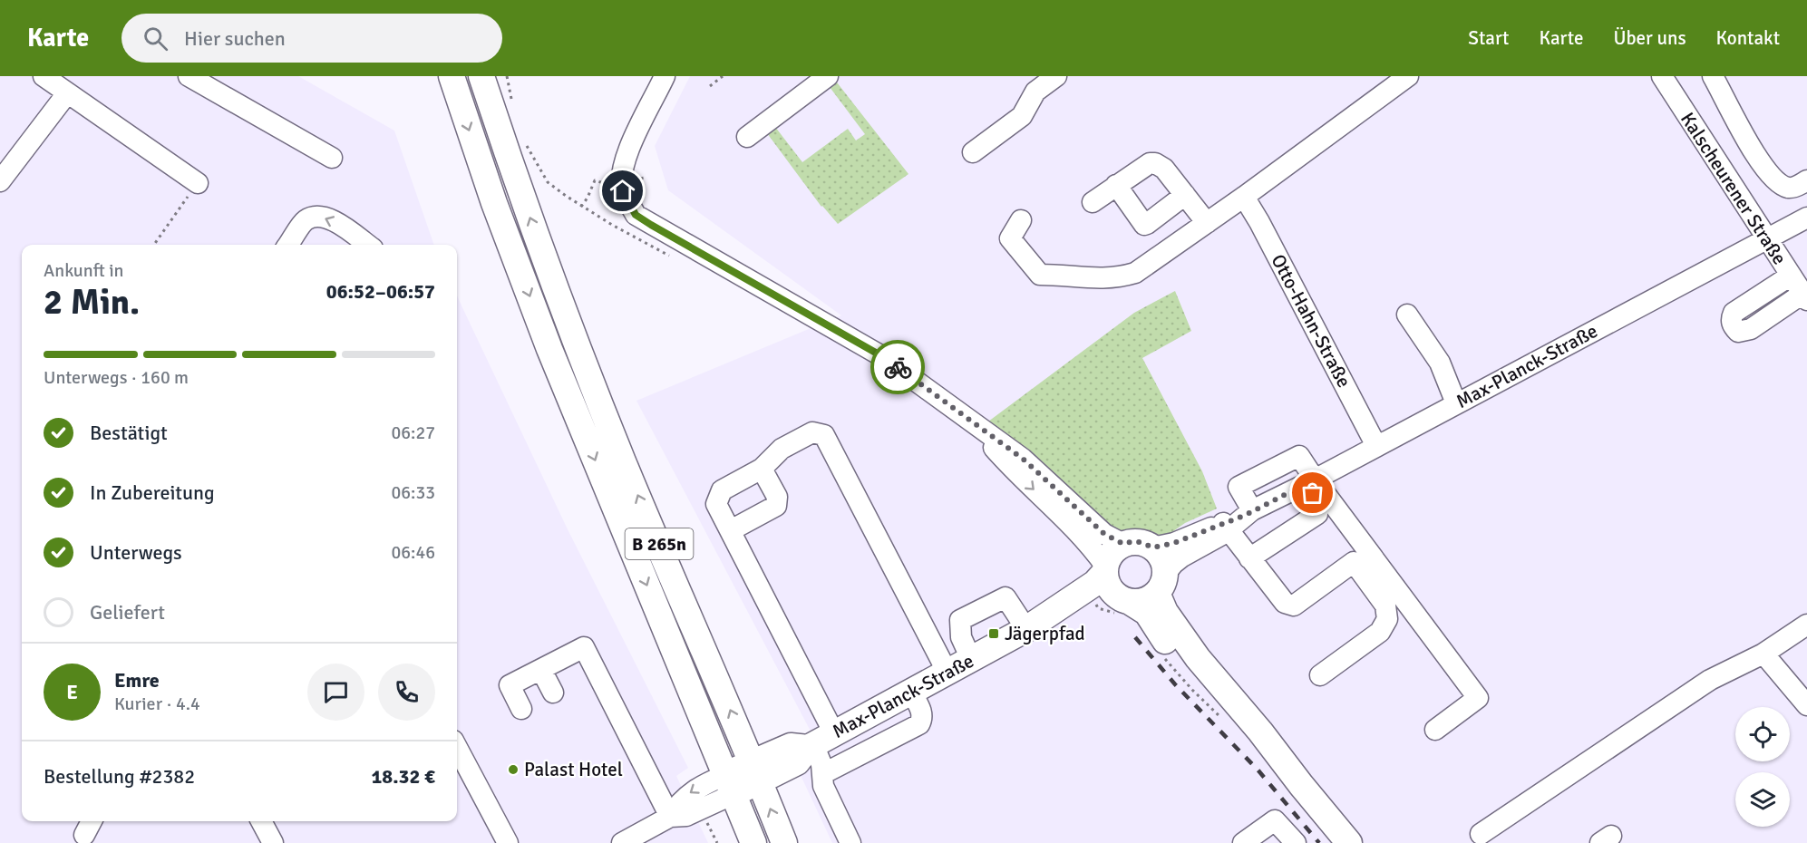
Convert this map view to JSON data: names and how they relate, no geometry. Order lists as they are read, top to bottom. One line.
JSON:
{"streets":{"main road":["Max-Planck-Straße","B 265n"],"street":["Kalscheurener Straße","Otto-Hahn-Straße"]},"crossings":[["Kalscheurener Straße","Max-Planck-Straße"],["Otto-Hahn-Straße","Max-Planck-Straße"],["Max-Planck-Straße","B 265n"]],"places":{"transit":["Jägerpfad"],"other":["Palast Hotel"]},"page":{"header":"Karte","search":"Hier suchen","nav":["Start","Karte","Über uns","Kontakt"],"heading":["2 Min.","Ankunft in","06:52–06:57"],"panel":["Emre","Kurier · 4.4","Bestellung #2382","18.32 €"],"bar":"Unterwegs · 160 m","list":[["Bestätigt","06:27"],["In Zubereitung","06:33"],["Unterwegs","06:46"],"Geliefert"],"round":"E"}}
